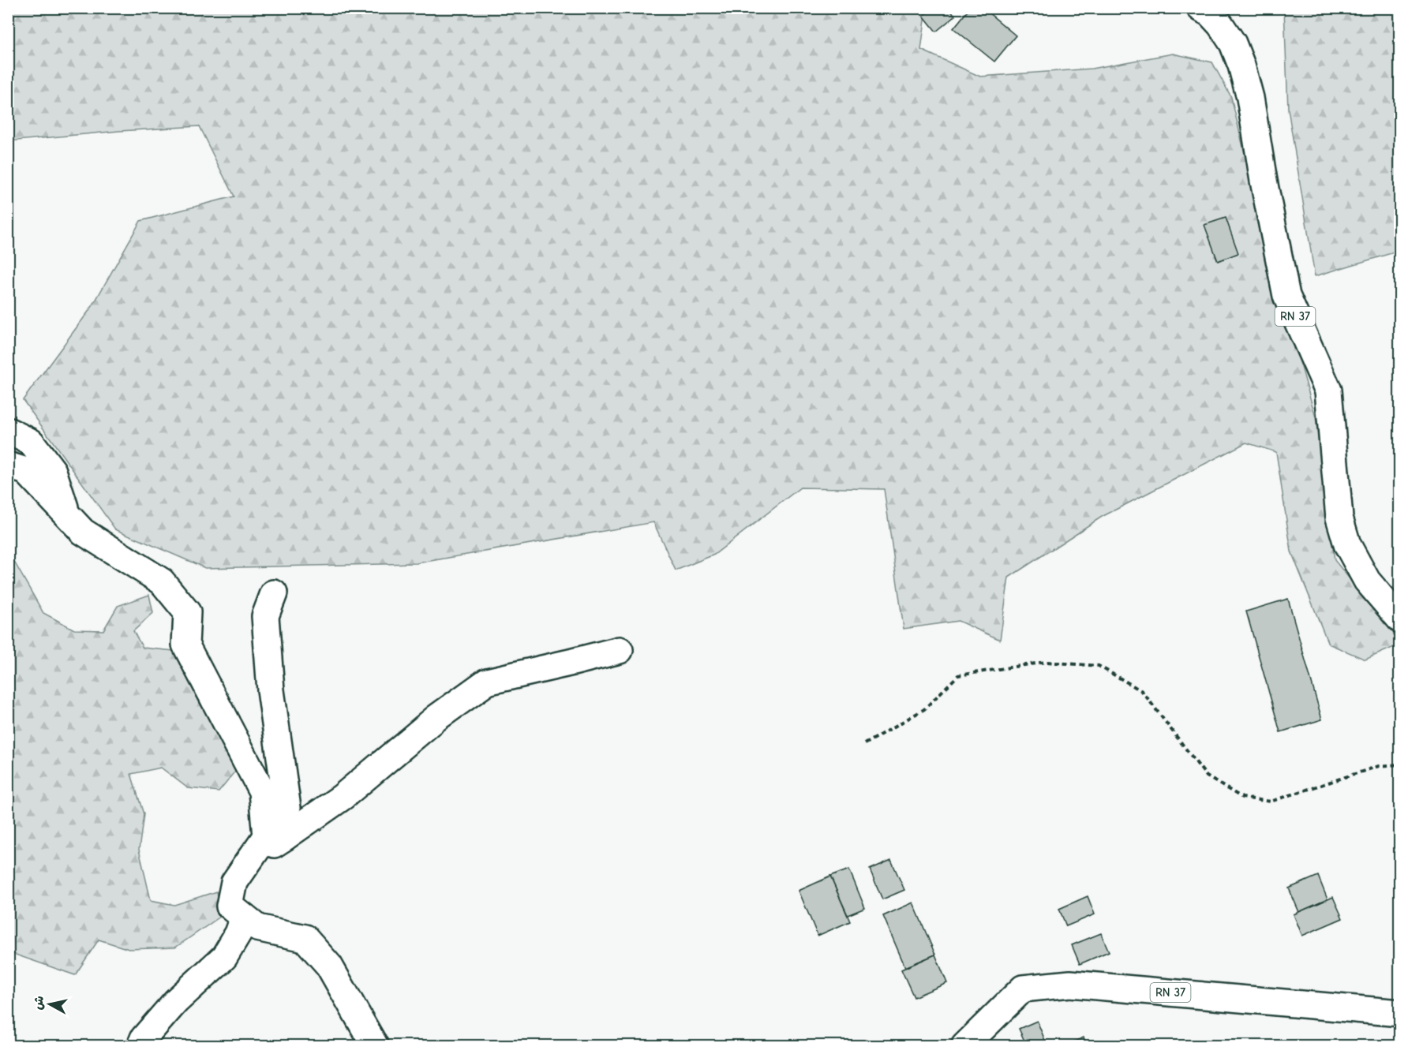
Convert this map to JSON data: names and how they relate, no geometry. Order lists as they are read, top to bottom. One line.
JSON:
{"streets":{"street":["RN 37"]},"north":"left"}
